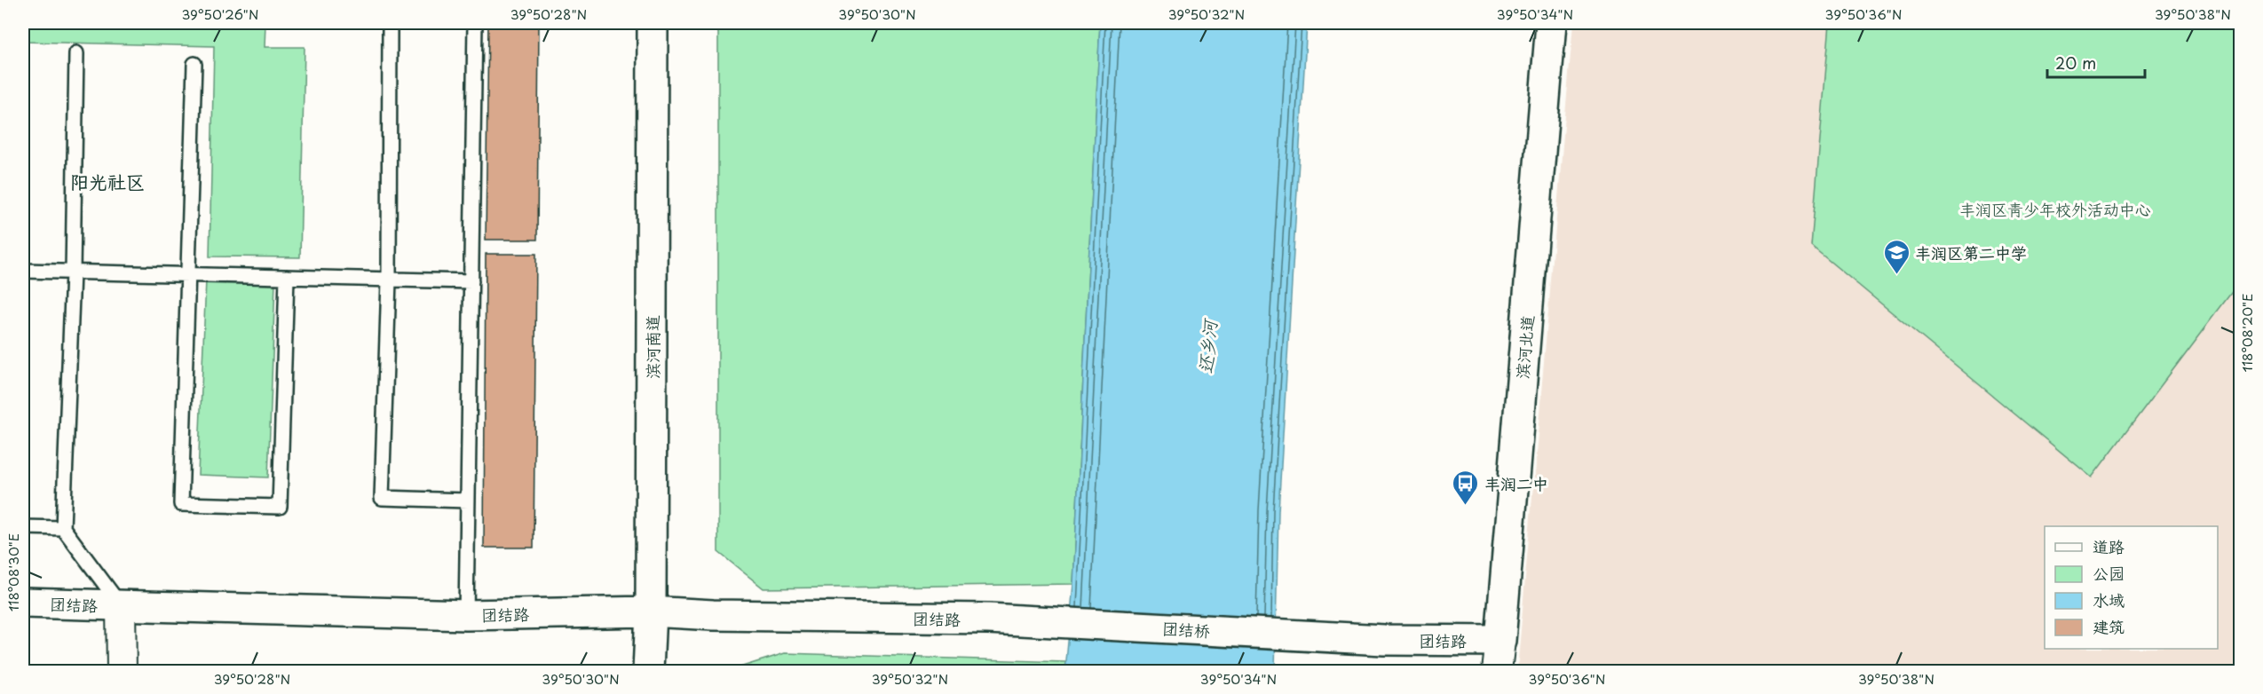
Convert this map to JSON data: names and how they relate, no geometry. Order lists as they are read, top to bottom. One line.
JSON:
{"streets":{"street":["滨河南道","滨河北道","团结路","团结桥"]},"crossings":[["滨河南道","团结路"],["滨河北道","团结路"],["团结路","团结桥"]],"districts":["阳光社区"],"water":["还乡河"],"parks":["丰润区青少年校外活动中心"],"places":{"school or university":["丰润区第二中学"],"bus stop":["丰润二中"]},"legend":["道路","公园","水域","建筑"],"scale_bar":"20 m","coordinates":["39°50'26\"N","39°50'28\"N","39°50'30\"N","39°50'32\"N","39°50'34\"N","39°50'36\"N","39°50'38\"N","118°08'20\"E","118°08'30\"E"]}
